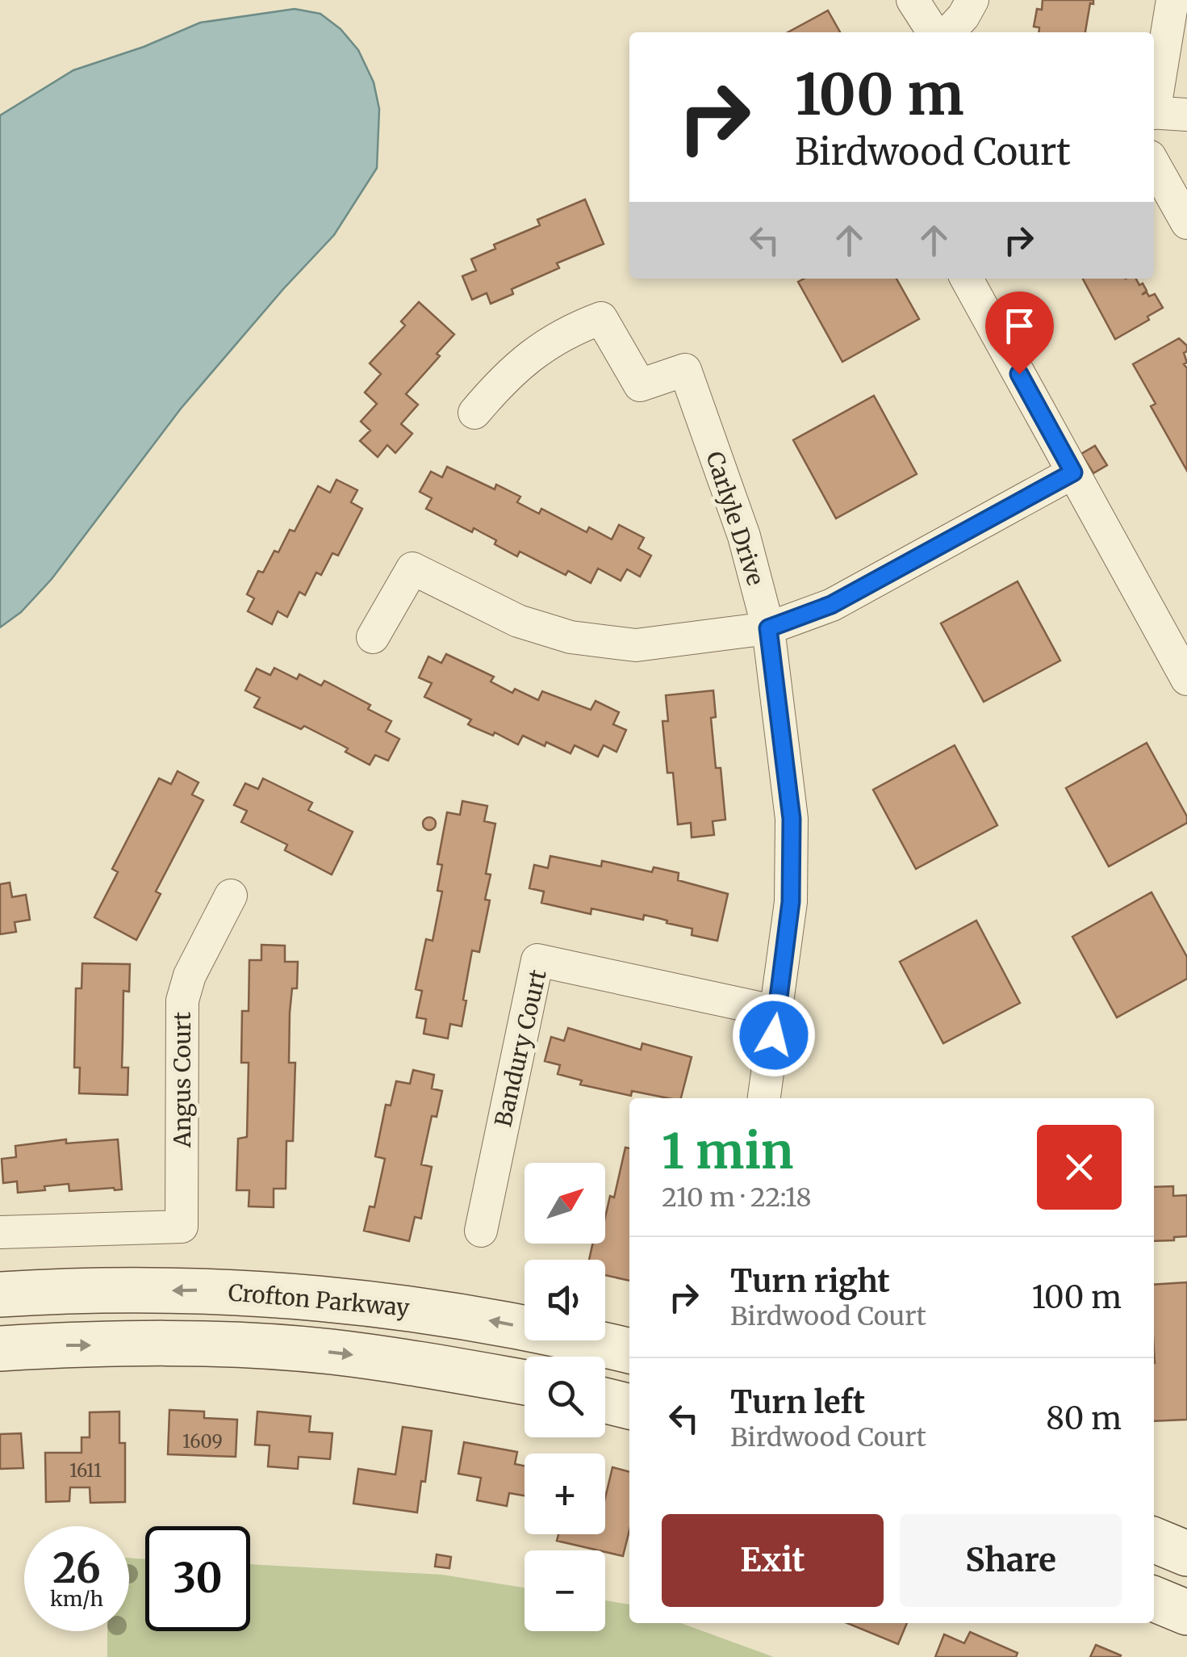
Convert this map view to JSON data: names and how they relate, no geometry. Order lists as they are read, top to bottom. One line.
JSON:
{"streets":{"street":["Carlyle Drive","Bandury Court","Angus Court","Crofton Parkway"]},"crossings":[["Carlyle Drive","Bandury Court"]],"house_numbers":["1609","1611"],"north":"top right","page":{"turn":["100 m","Birdwood Court"],"heading":["1 min","210 m · 22:18"],"map_buttons":["+","−"],"list":[{"name":"Turn right","note":"Birdwood Court","value":"100 m"},{"name":"Turn left","note":"Birdwood Court","value":"80 m"}],"buttons":["Exit","Share"],"speed":"26 km/h","limit":"30"}}
